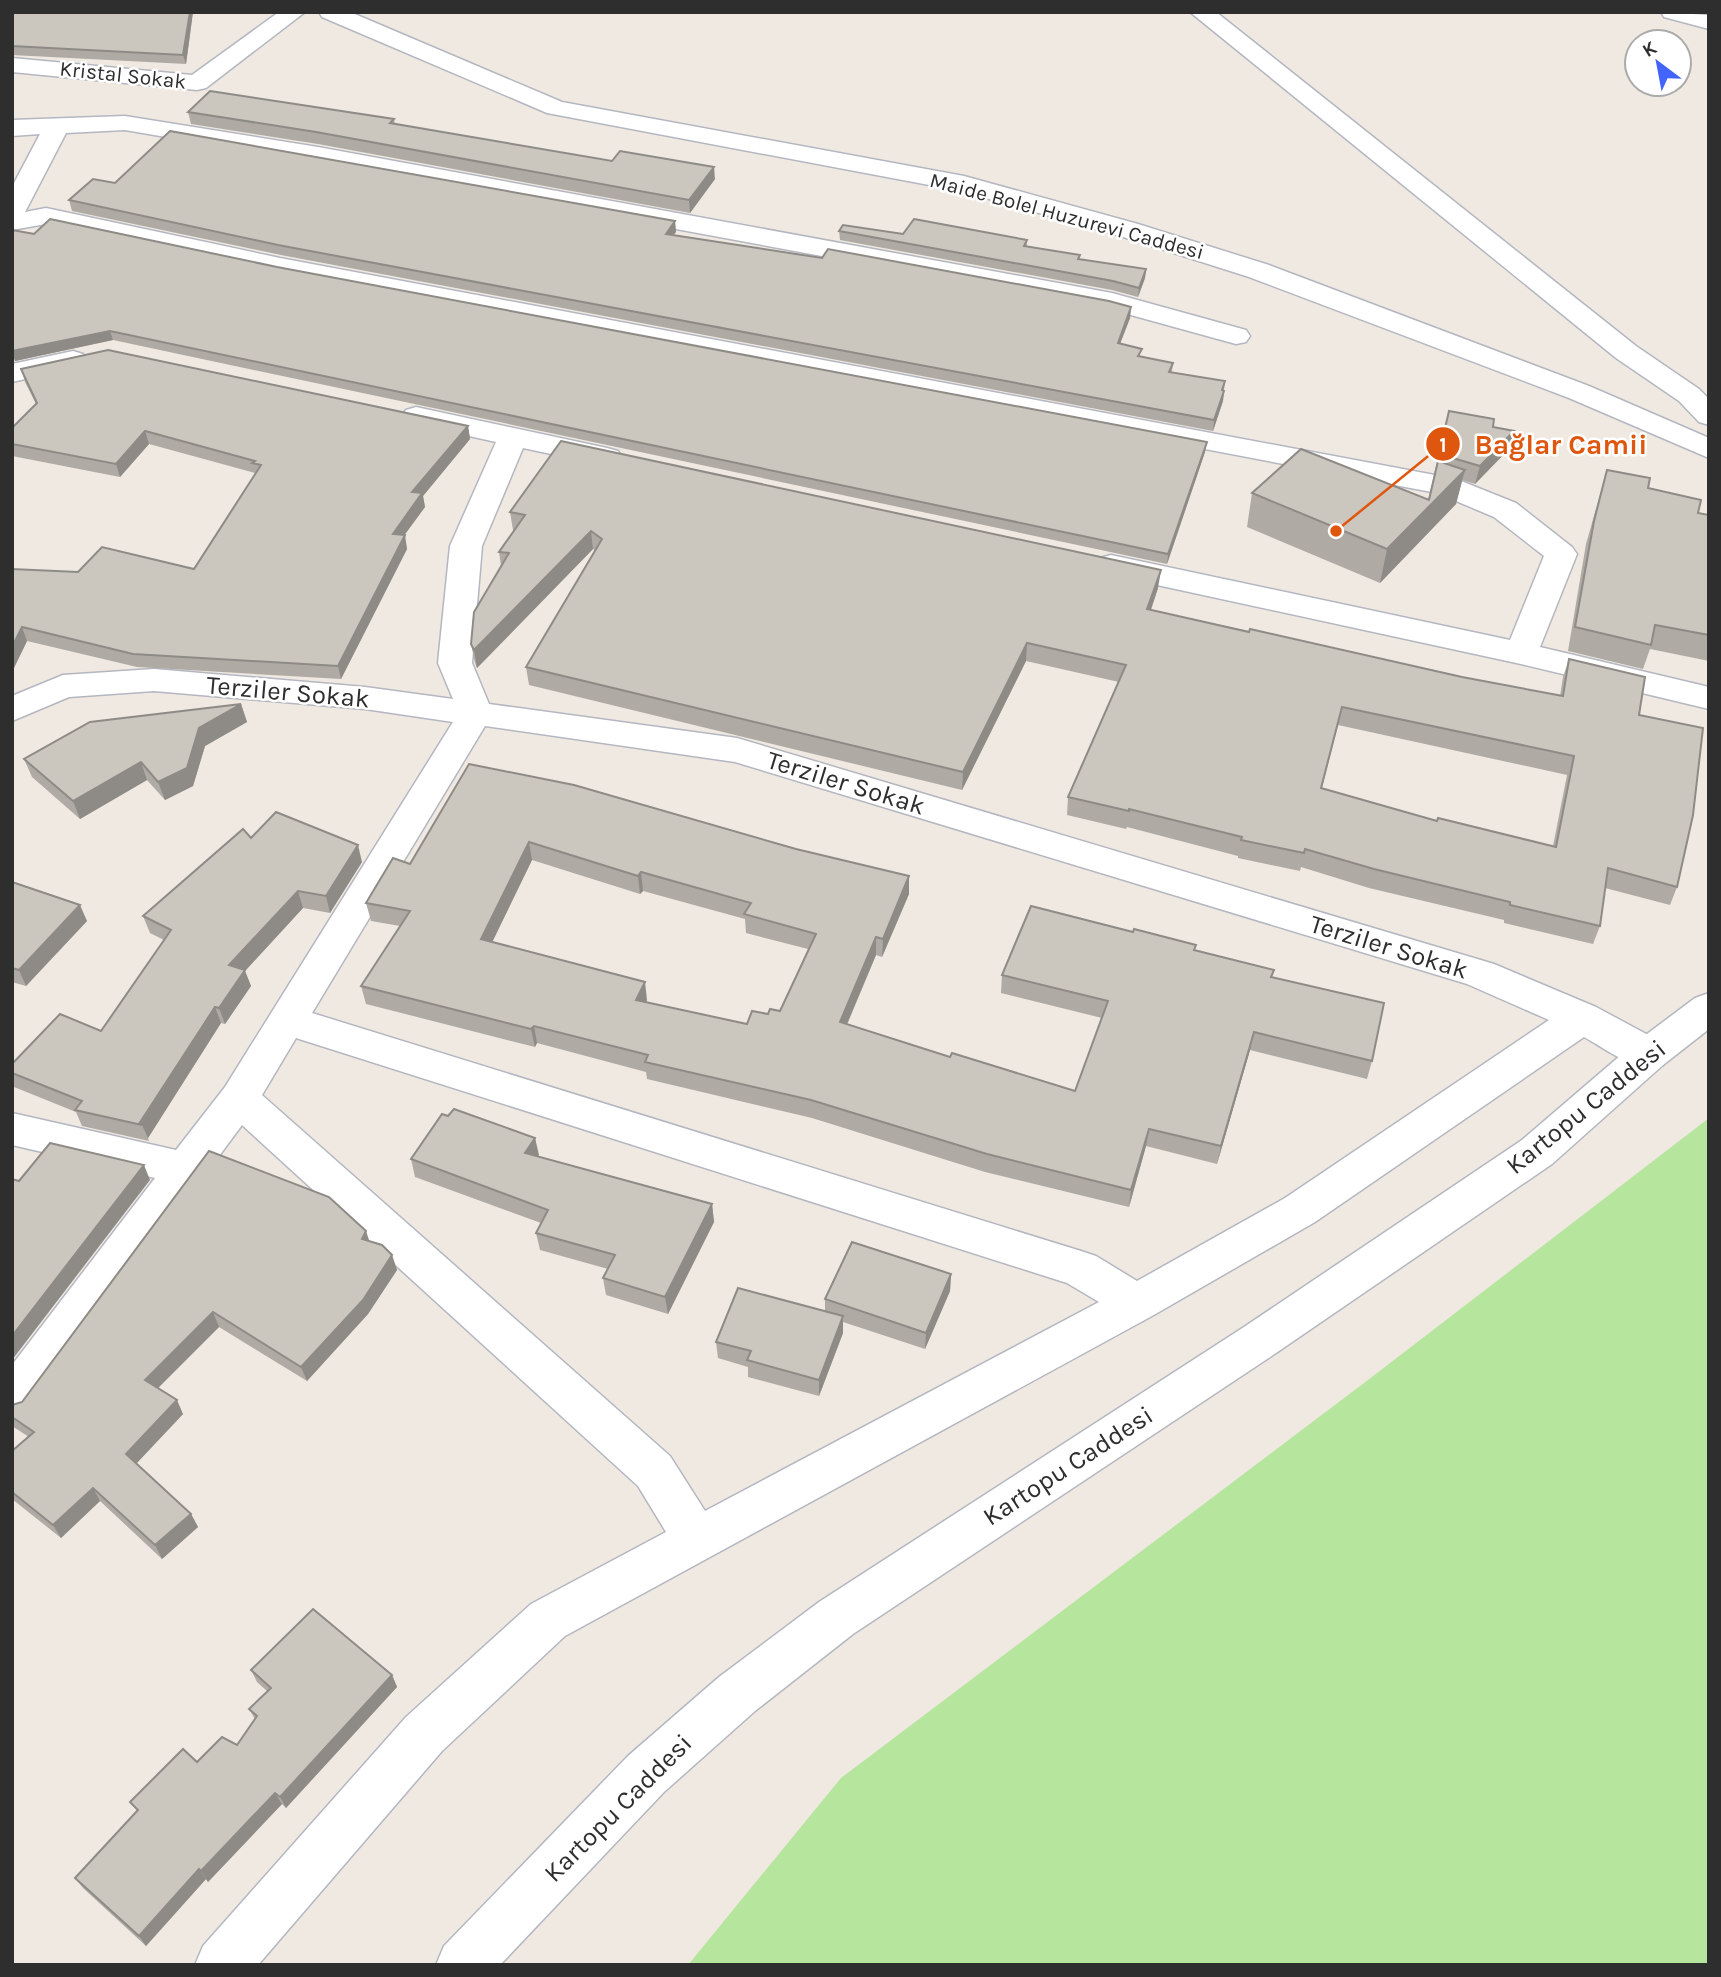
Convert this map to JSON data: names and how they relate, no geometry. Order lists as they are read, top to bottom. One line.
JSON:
{"streets":{"street":["Kristal Sokak","Maide Bolel Huzurevi Caddesi","Terziler Sokak","Kartopu Caddesi"]},"crossings":[["Terziler Sokak","Kartopu Caddesi"]],"places":["Bağlar Camii"],"north":"top left"}
